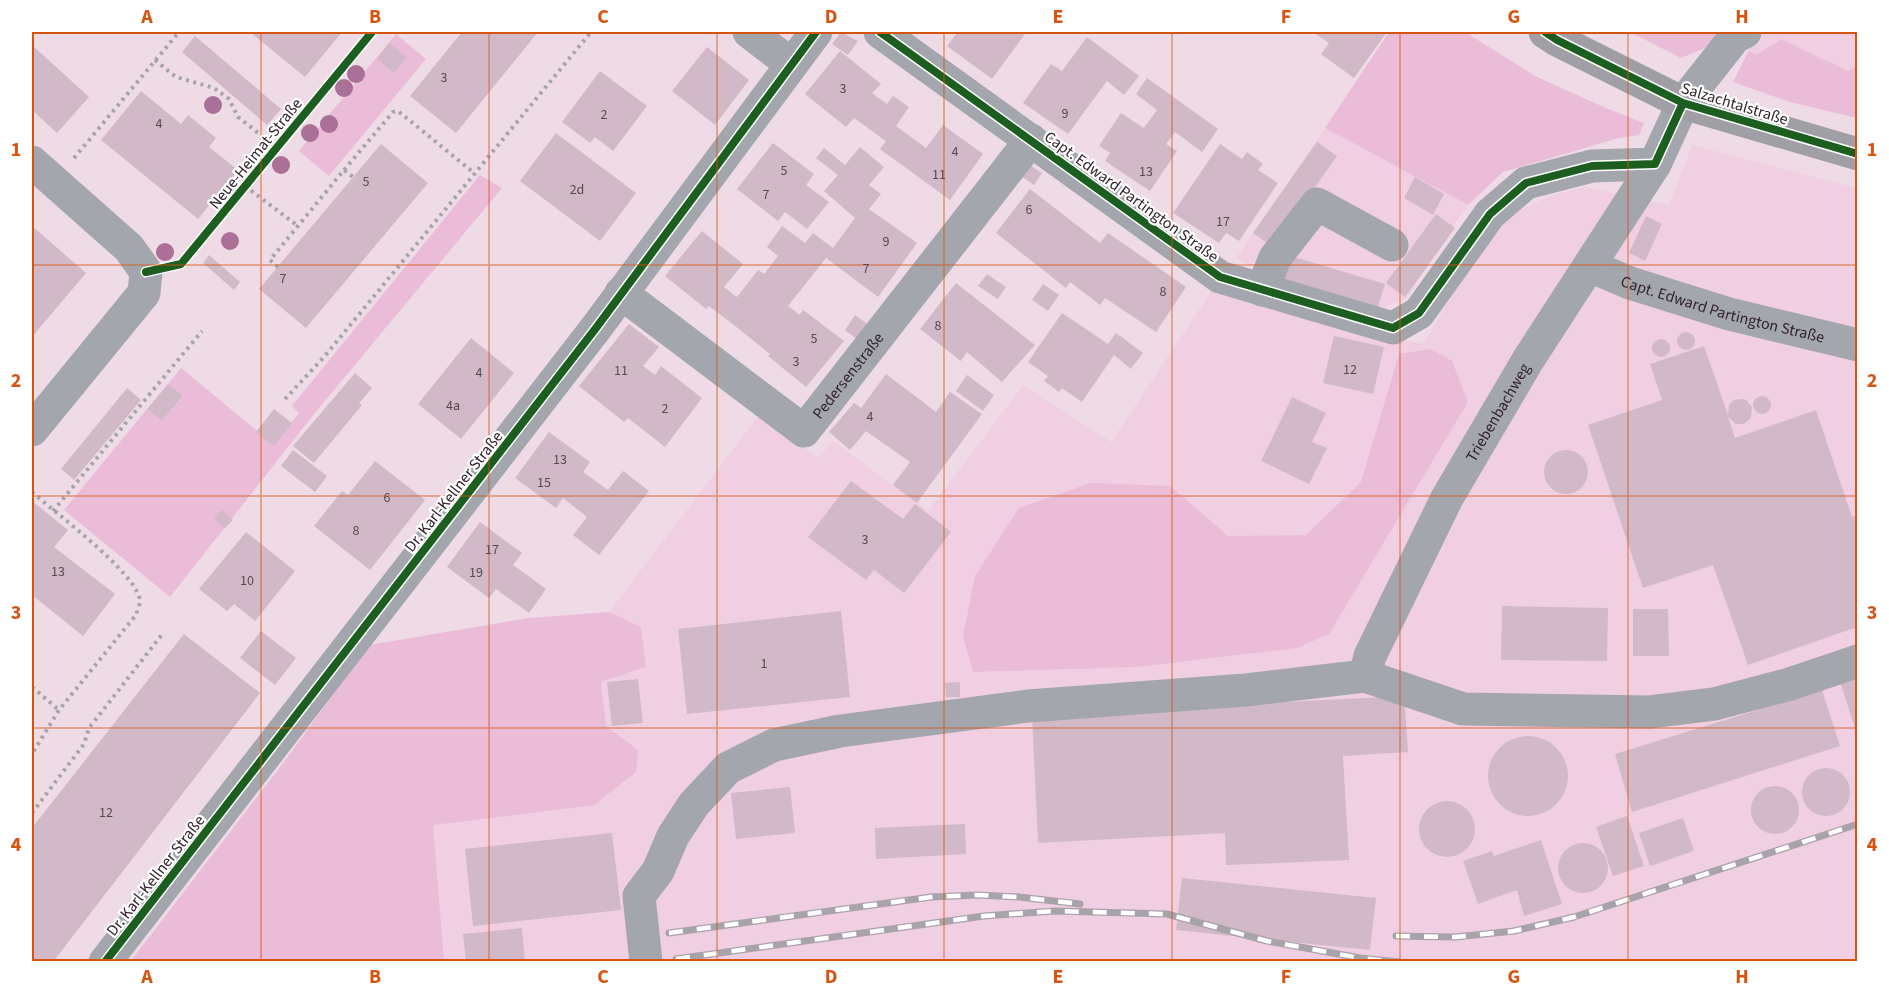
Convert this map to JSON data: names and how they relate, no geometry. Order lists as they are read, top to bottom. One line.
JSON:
{"streets":{"main road":["Salzachtalstraße"],"street":["Capt. Edward Partington Straße","Pedersenstraße","Triebenbachweg","Dr. Karl-Kellner Straße"],"cycle path":["Neue-Heimat-Straße"]},"crossings":[["Capt. Edward Partington Straße","Pedersenstraße"],["Capt. Edward Partington Straße","Triebenbachweg"],["Pedersenstraße","Dr. Karl-Kellner Straße"]],"house_numbers":["3","3","9","2","4","4","5","13","11","5","2d","7","6","17","9","7","7","8","8","5","3","12","11","4","4a","2","4","13","15","6","8","3","17","13","19","10","1","12"],"grid":{"columns":["A","B","C","D","E","F","G","H"],"rows":["1","2","3","4"]}}
